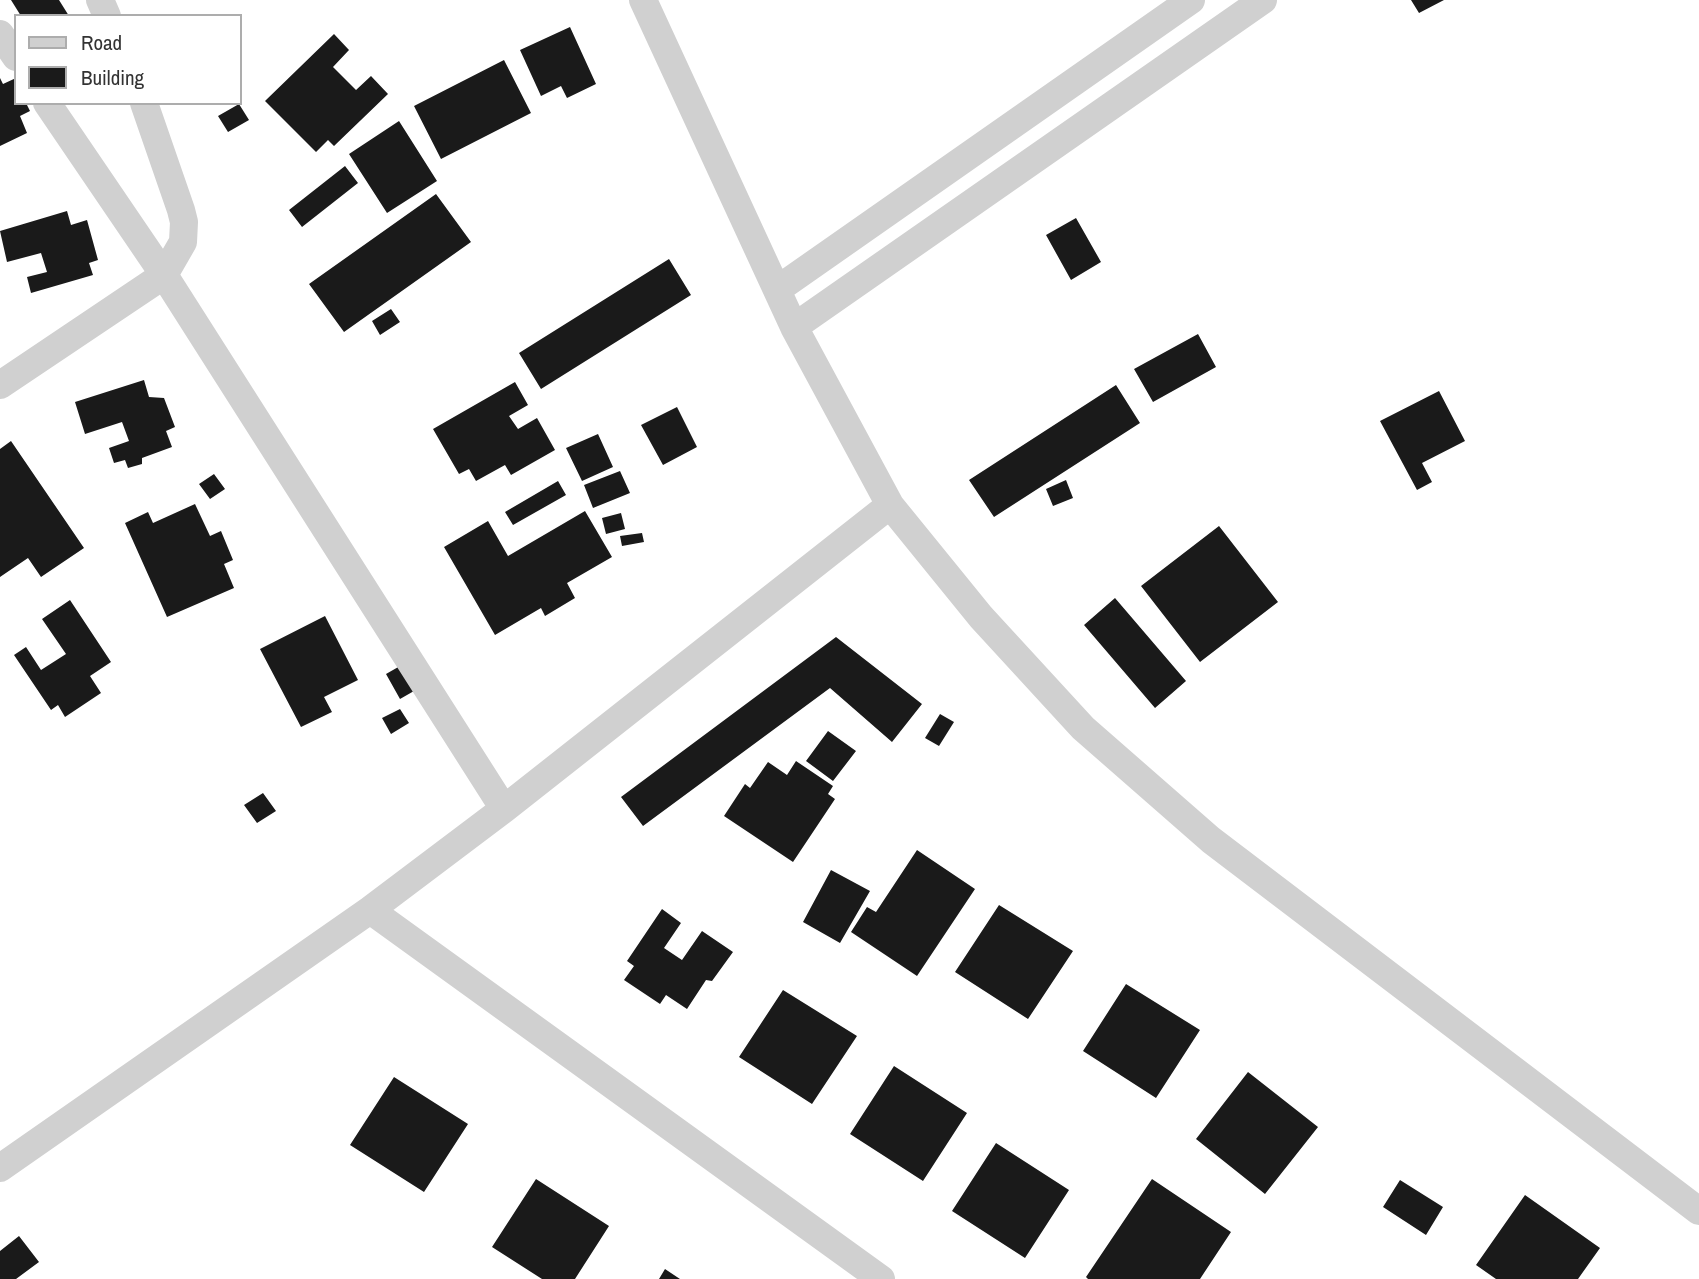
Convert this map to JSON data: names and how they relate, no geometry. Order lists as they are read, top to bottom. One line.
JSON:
{"legend":["Road","Building"]}
